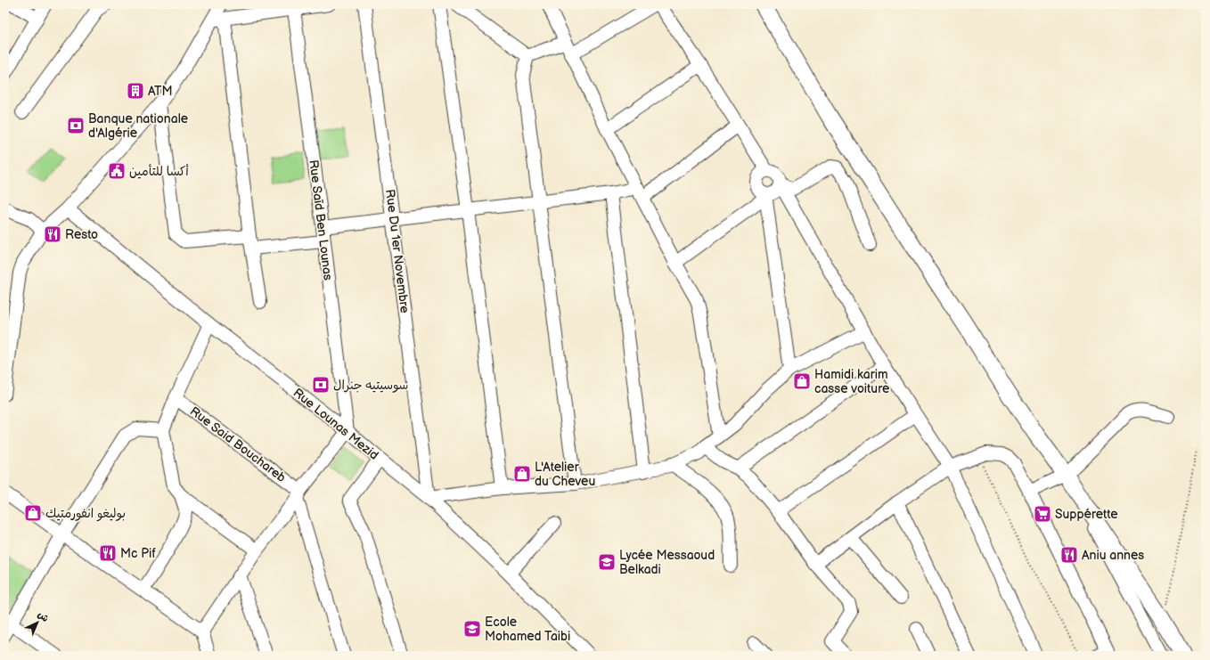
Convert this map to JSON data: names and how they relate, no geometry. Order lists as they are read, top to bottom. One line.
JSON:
{"streets":{"street":["Rue Saïd Ben Lounas","Rue Du 1er Novembre","Rue Lounas Mezid","Rue Said Bouchareb"]},"crossings":[["Rue Saïd Ben Lounas","Rue Lounas Mezid"],["Rue Du 1er Novembre","Rue Lounas Mezid"]],"places":{"building":["ATM"],"bank":["Banque nationale d'Algérie","سوسيتيه جنرال"],"public building":["أكسا للتأمين"],"restaurant":["Resto","Mc Pif","Aniu annes"],"shop":["Hamidi karim casse voiture","L'Atelier du Cheveu","بوليغو انفورمتيك"],"supermarket":["Suppérette"],"school or university":["Lycée Messaoud Belkadi","Ecole Mohamed Taibi"]},"north":"top right"}
